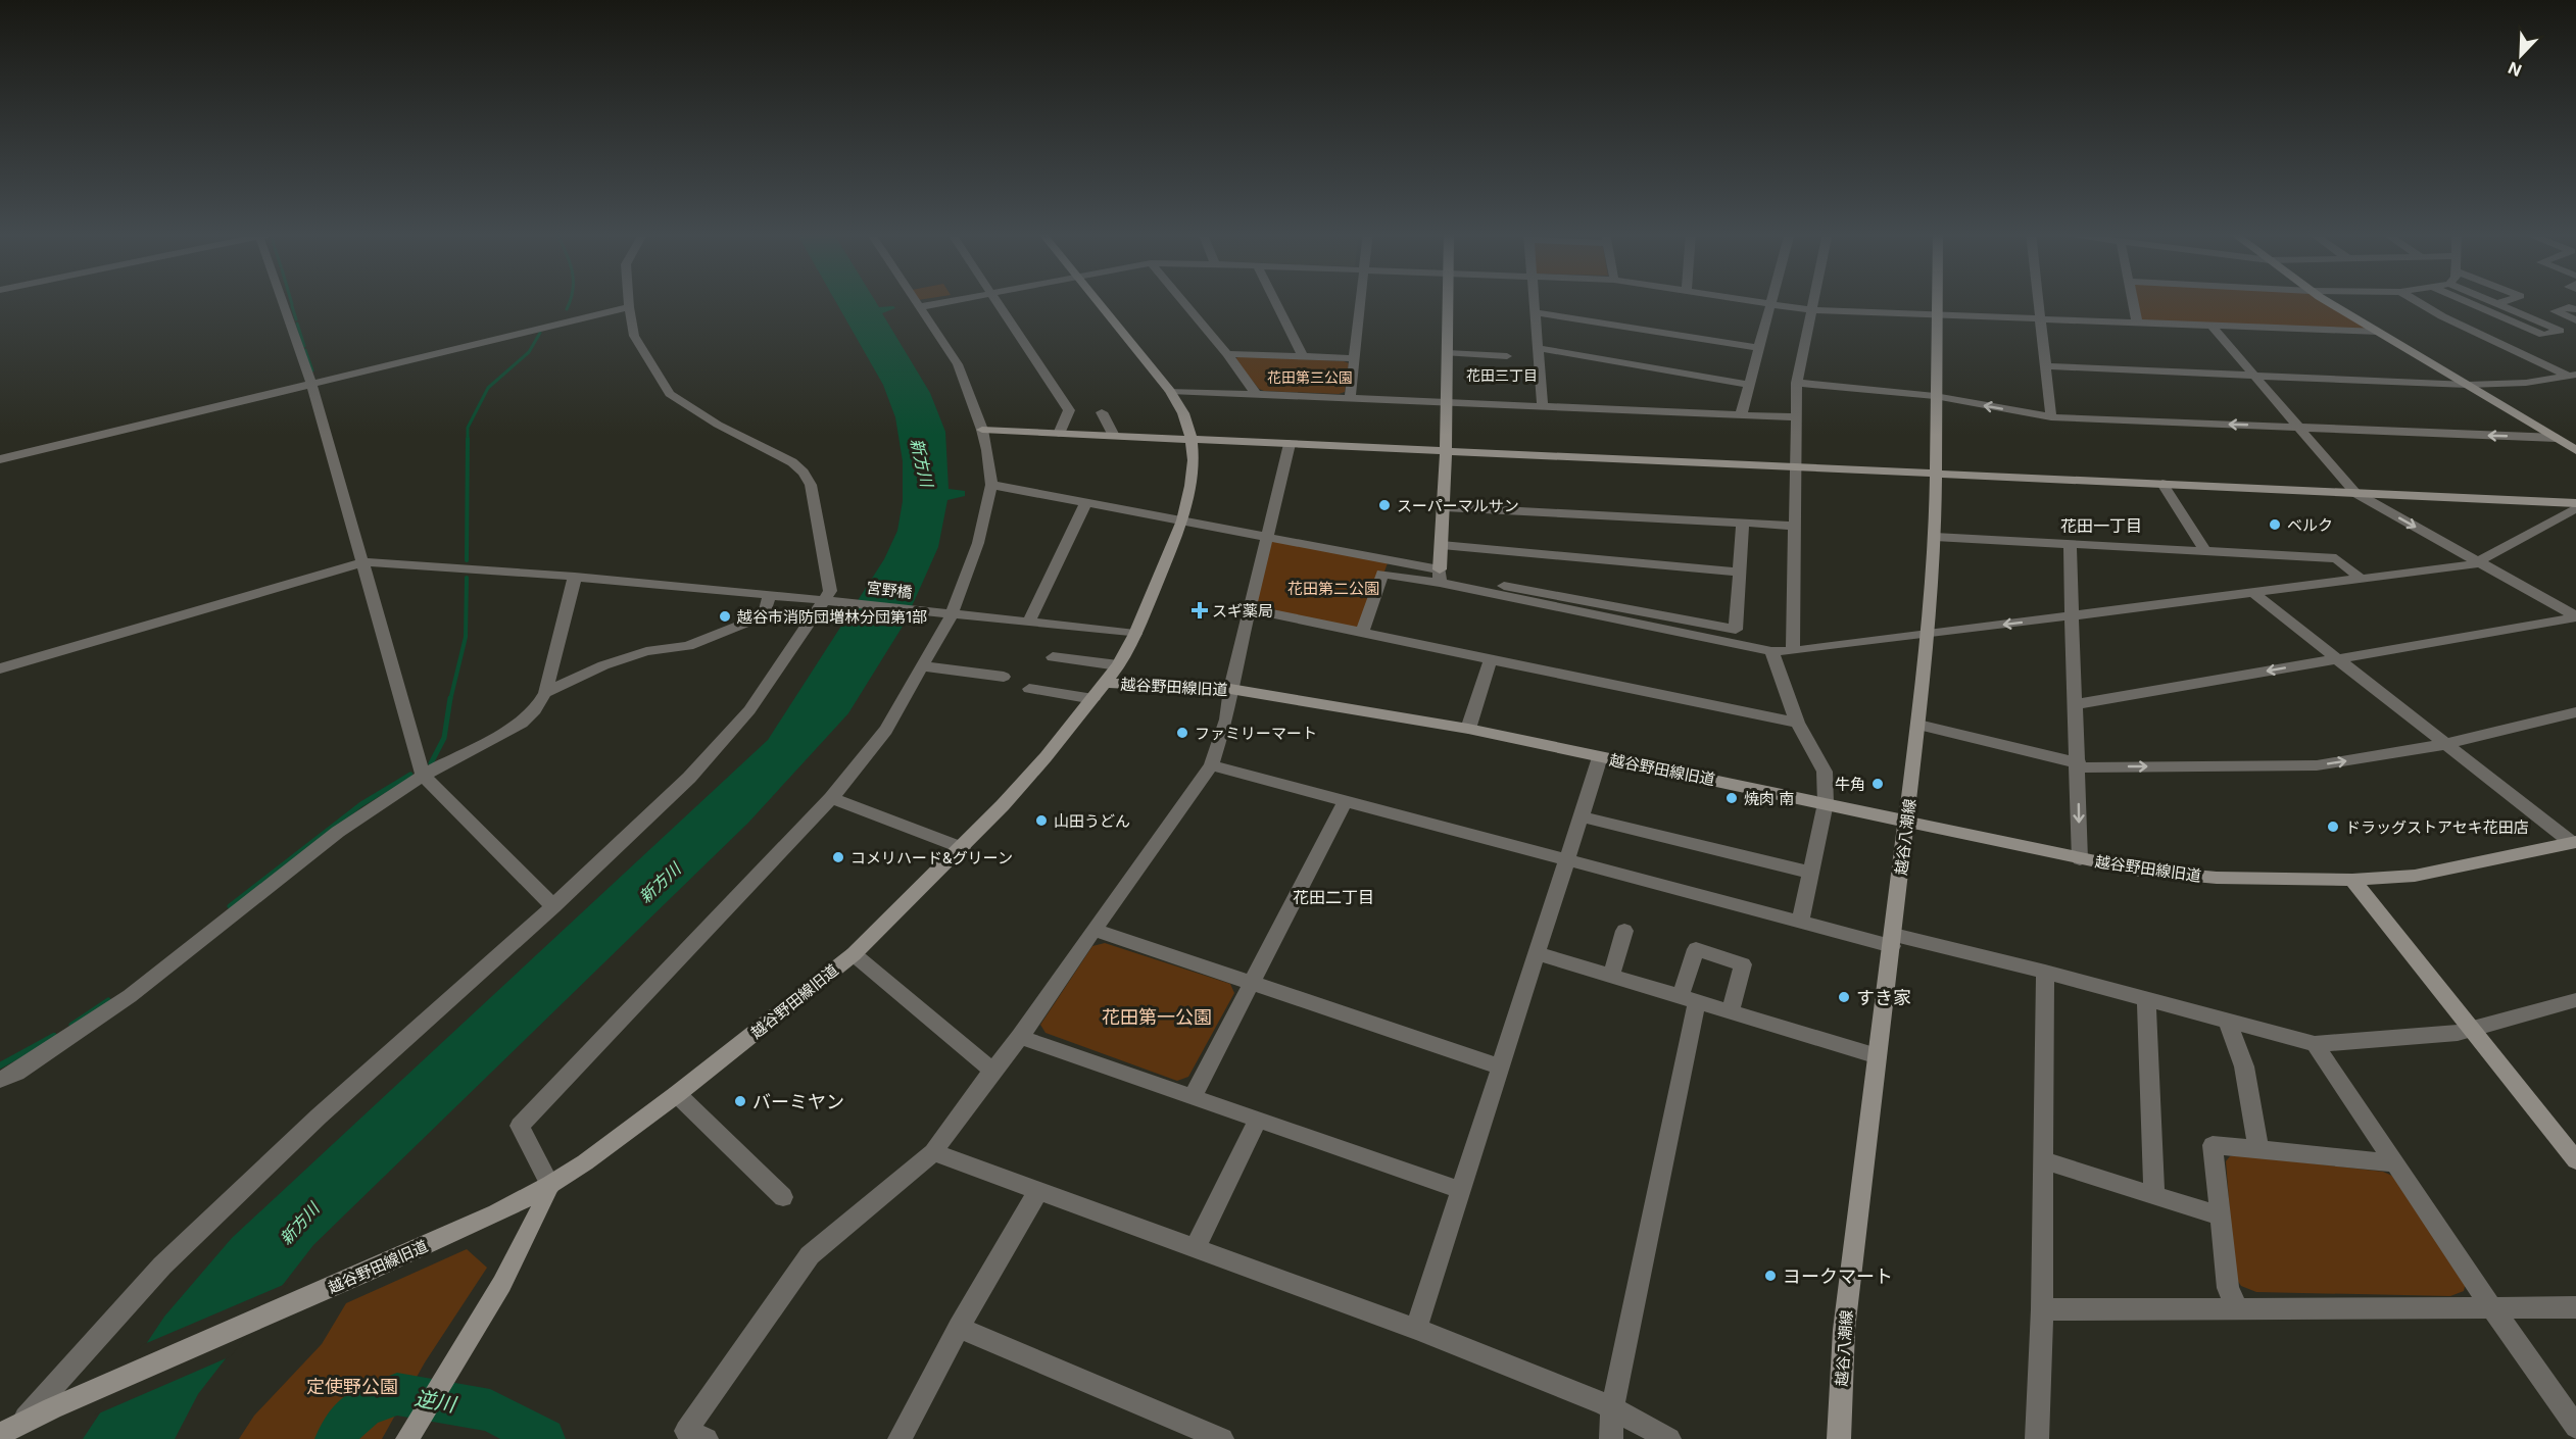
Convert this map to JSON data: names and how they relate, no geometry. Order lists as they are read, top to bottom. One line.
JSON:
{"streets":{"street":["宮野橋","越谷野田線旧道","越谷八潮線"]},"crossings":[["越谷野田線旧道","越谷八潮線"]],"districts":["花田三丁目","花田一丁目","花田二丁目"],"water":["新方川","逆川"],"parks":["花田第三公園","花田第二公園","花田第一公園","定使野公園"],"places":{"other":["スーパーマルサン","ベルク","越谷市消防団増林分団第1部","ファミリーマート","牛角","焼肉 南","山田うどん","ドラッグストアセキ花田店","コメリハード&グリーン","すき家","バーミヤン","ヨークマート"],"health":["スギ薬局"]},"north":"bottom left"}
